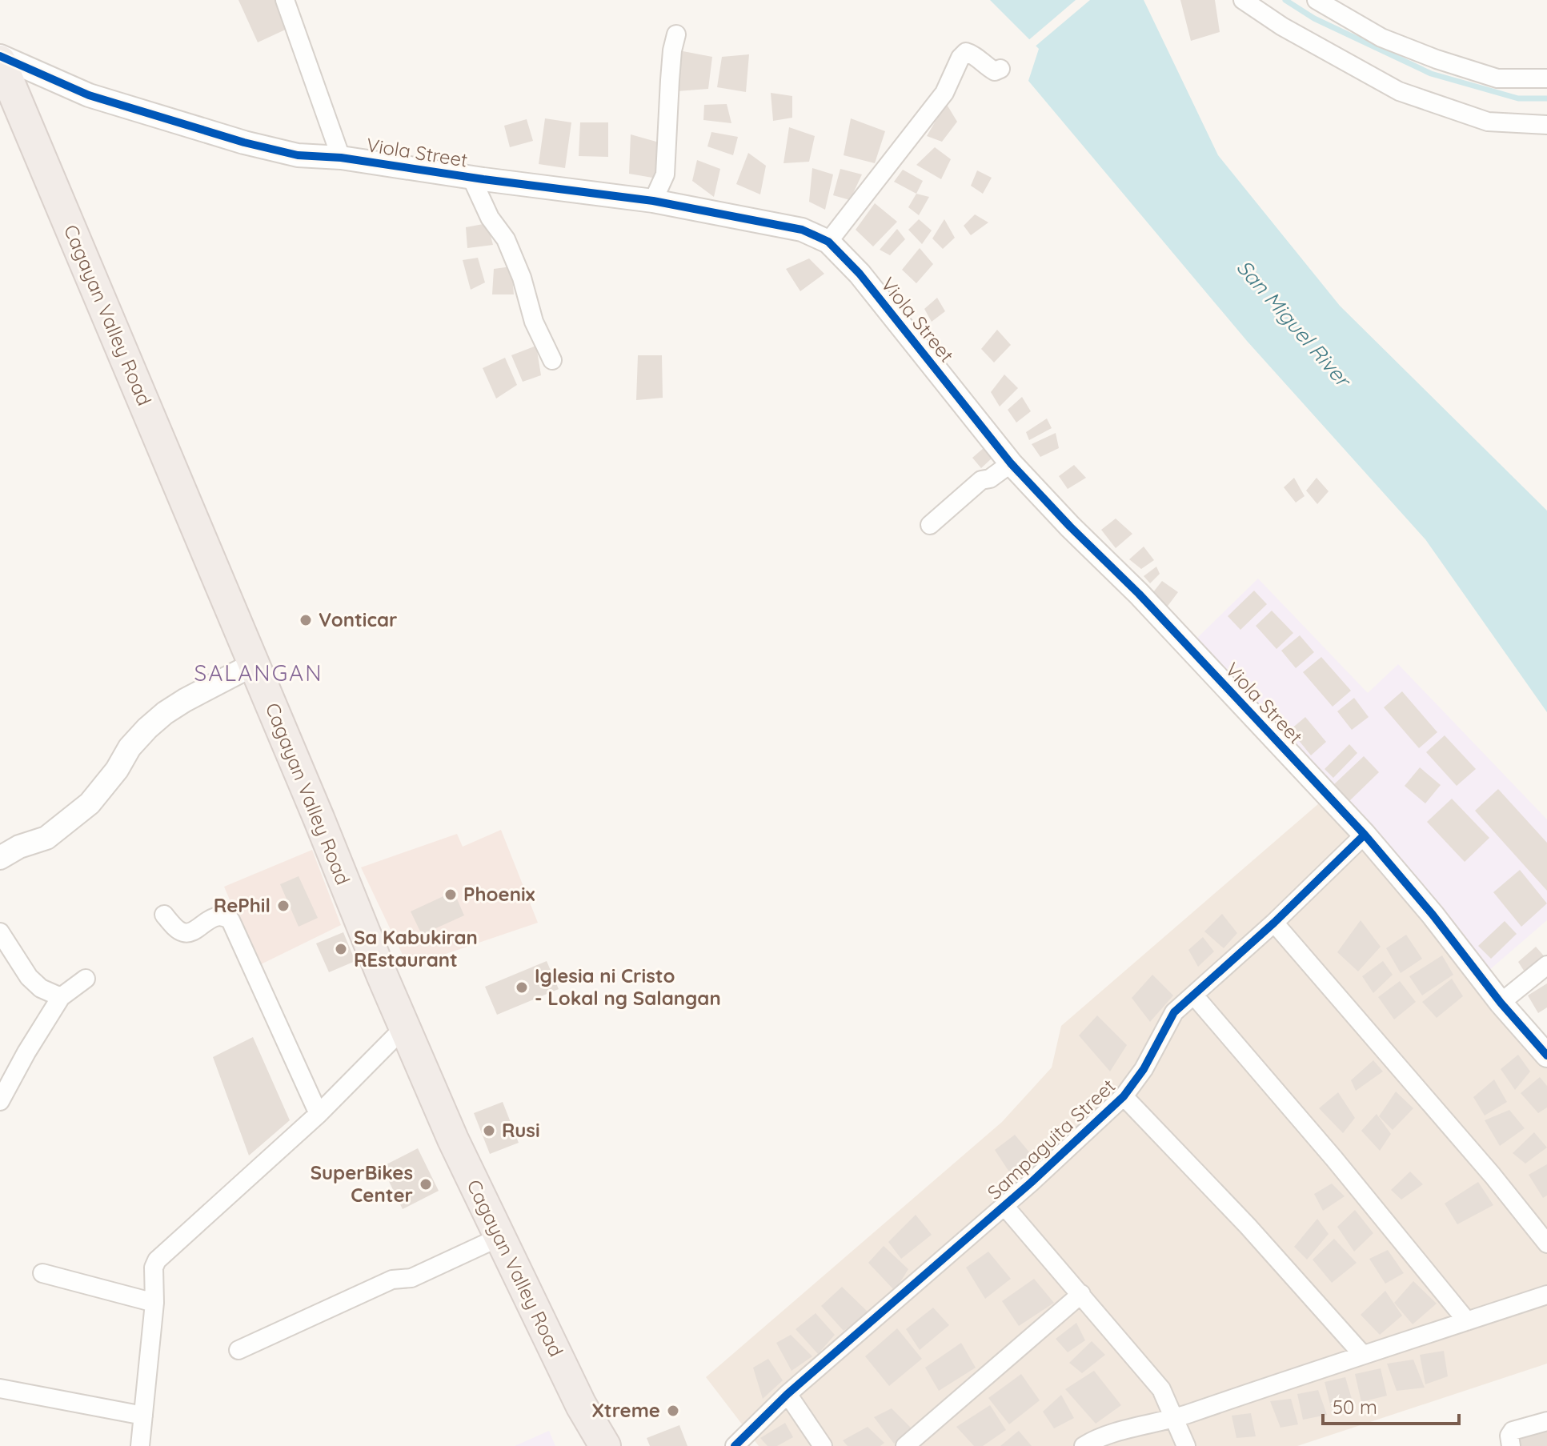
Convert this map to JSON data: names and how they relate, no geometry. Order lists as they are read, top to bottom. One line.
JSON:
{"streets":{"highway":["Cagayan Valley Road"],"street":["Viola Street","Sampaguita Street"]},"crossings":[["Viola Street","Cagayan Valley Road"],["Viola Street","Sampaguita Street"]],"districts":["SALANGAN"],"water":["San Miguel River"],"places":["Vonticar","Phoenix","RePhil","Sa Kabukiran REstaurant","Iglesia ni Cristo - Lokal ng Salangan","Rusi","SuperBikes Center","Xtreme"],"scale_bar":"50 m"}
